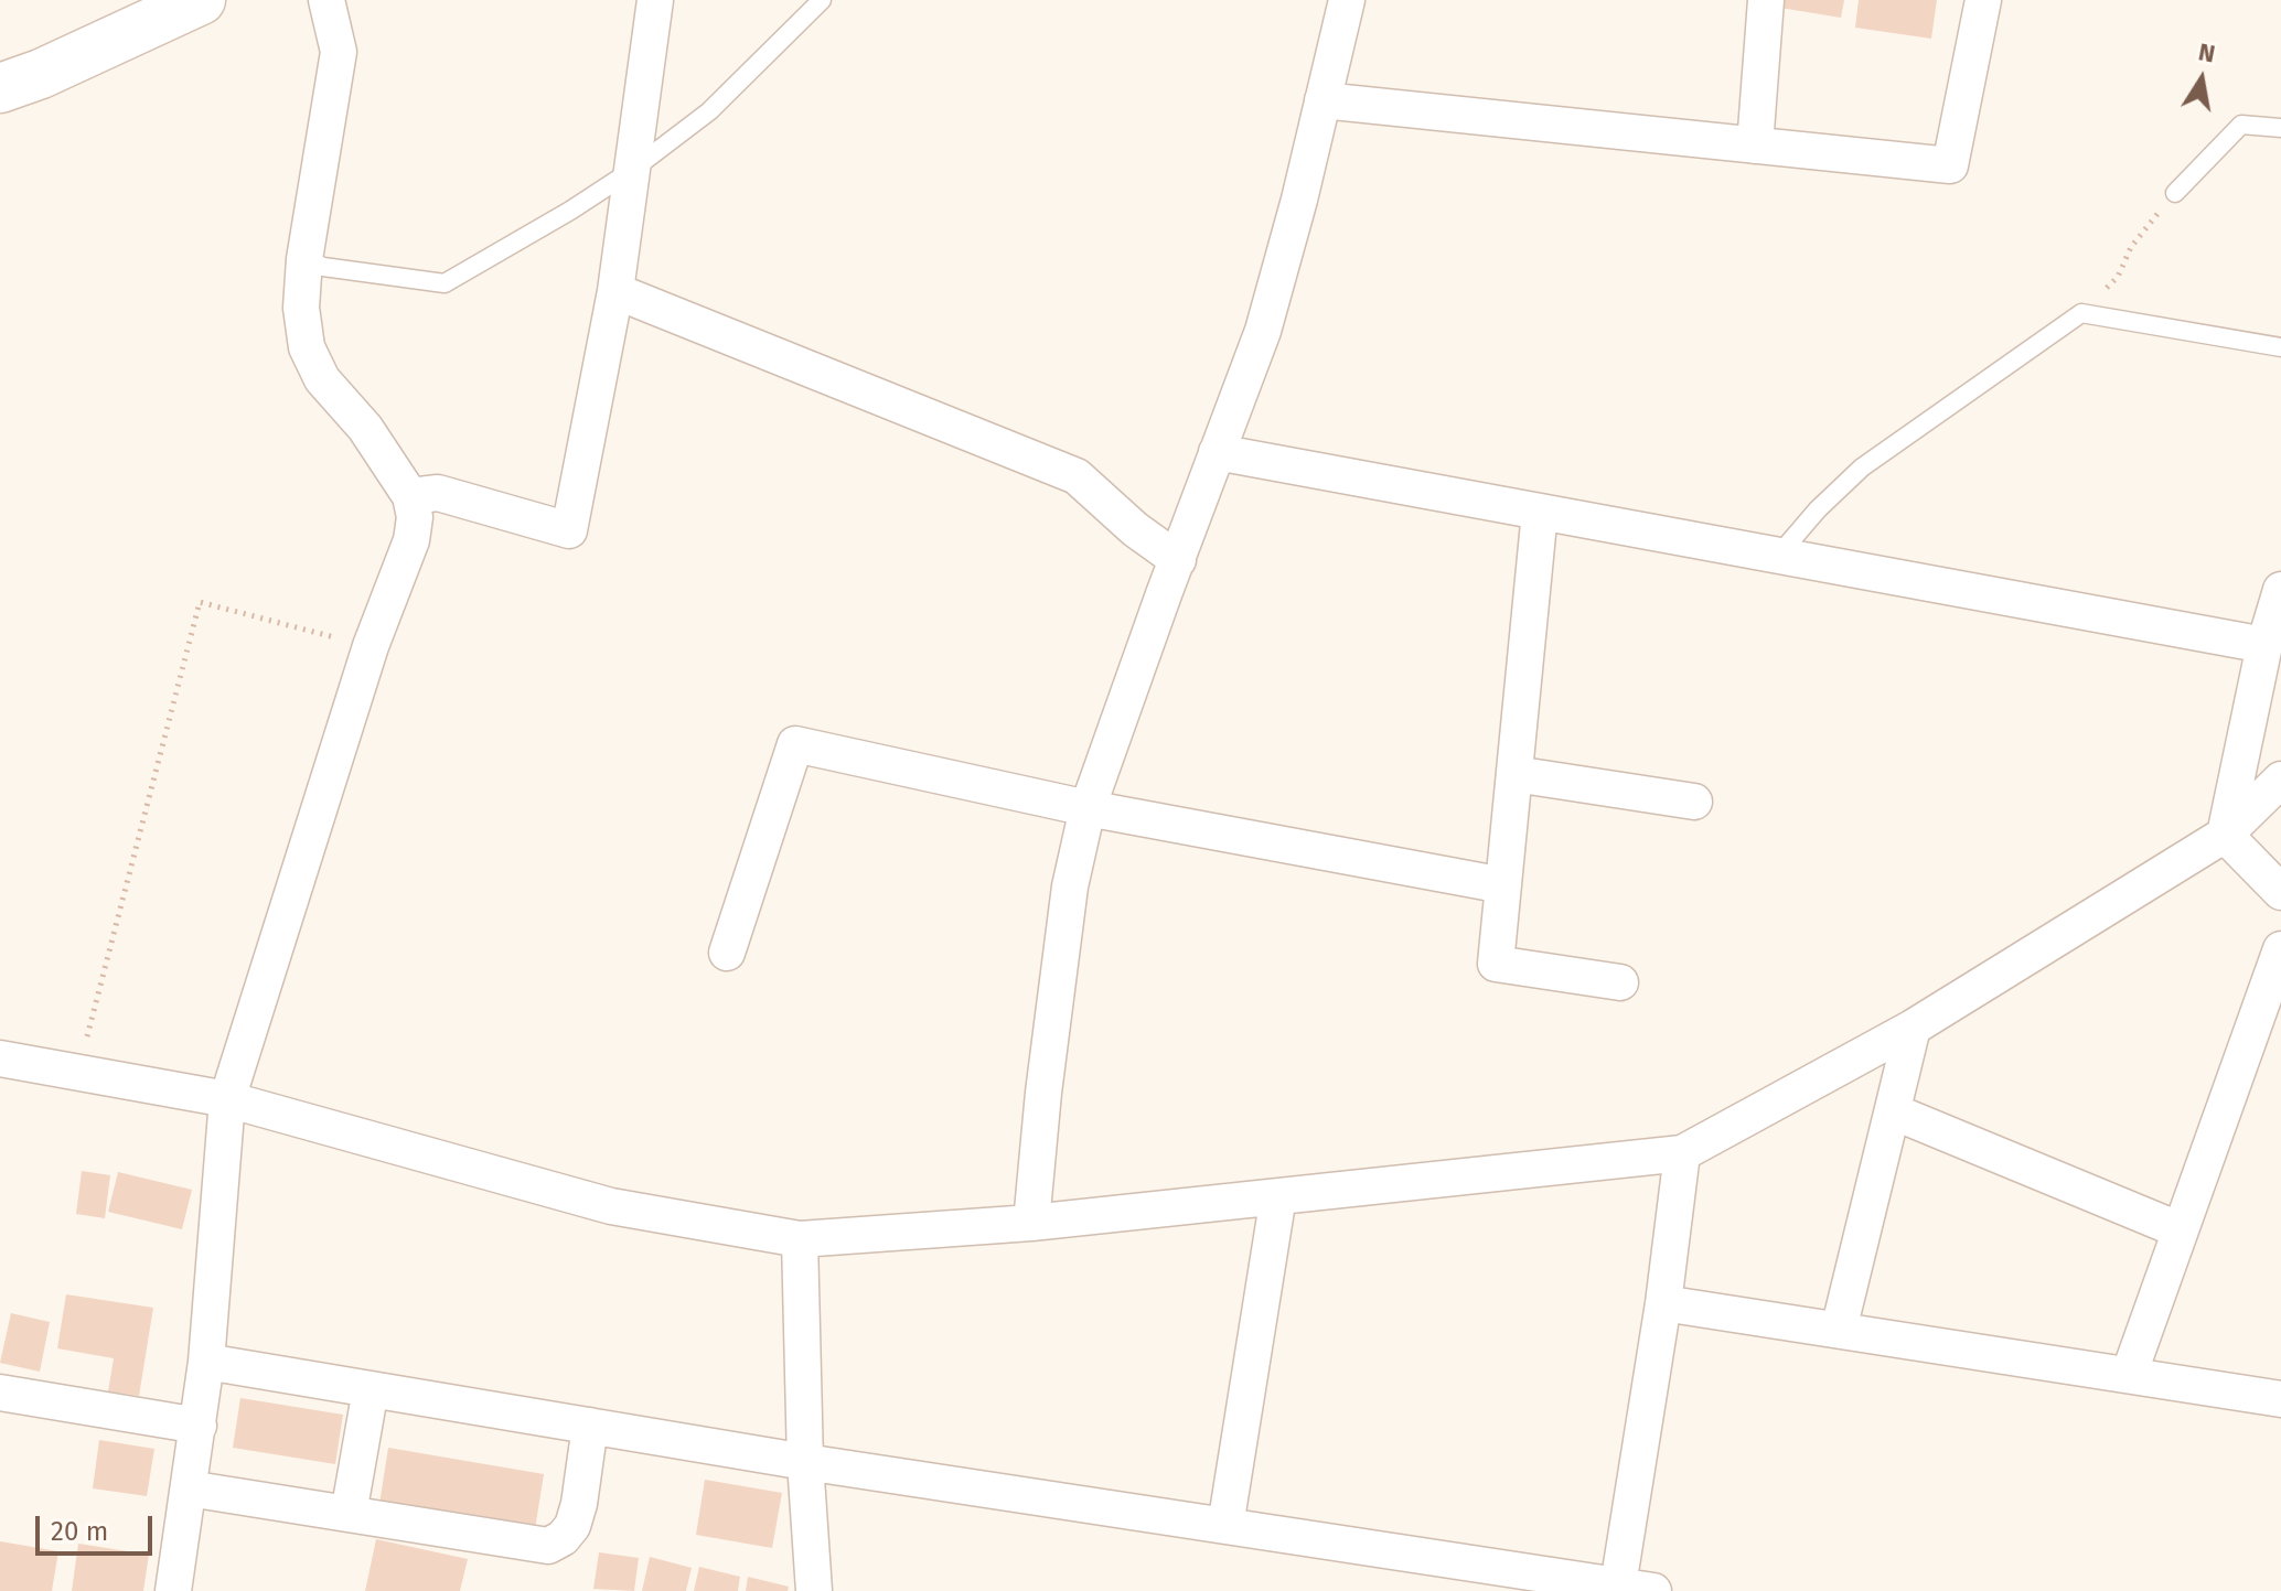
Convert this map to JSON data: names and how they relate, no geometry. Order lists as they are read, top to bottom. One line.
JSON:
{"scale_bar":"20 m","north":"top"}
